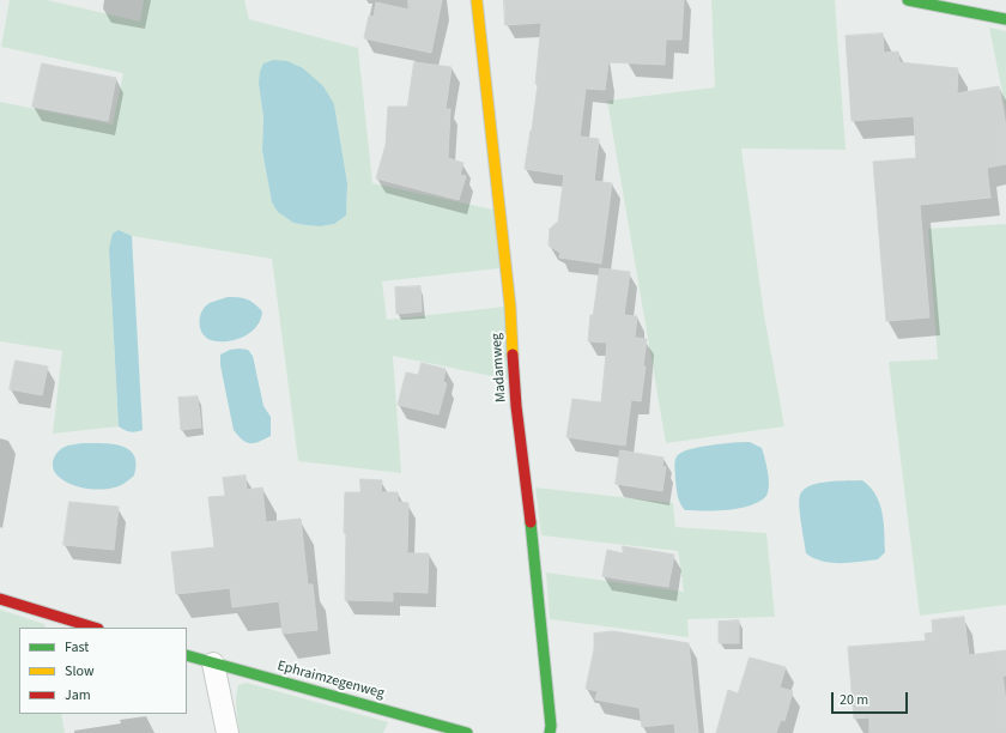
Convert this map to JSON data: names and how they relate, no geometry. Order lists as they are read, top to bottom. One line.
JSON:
{"streets":{"street":["Madamweg","Ephraimzegenweg"]},"legend":["Fast","Slow","Jam"],"scale_bar":"20 m"}
